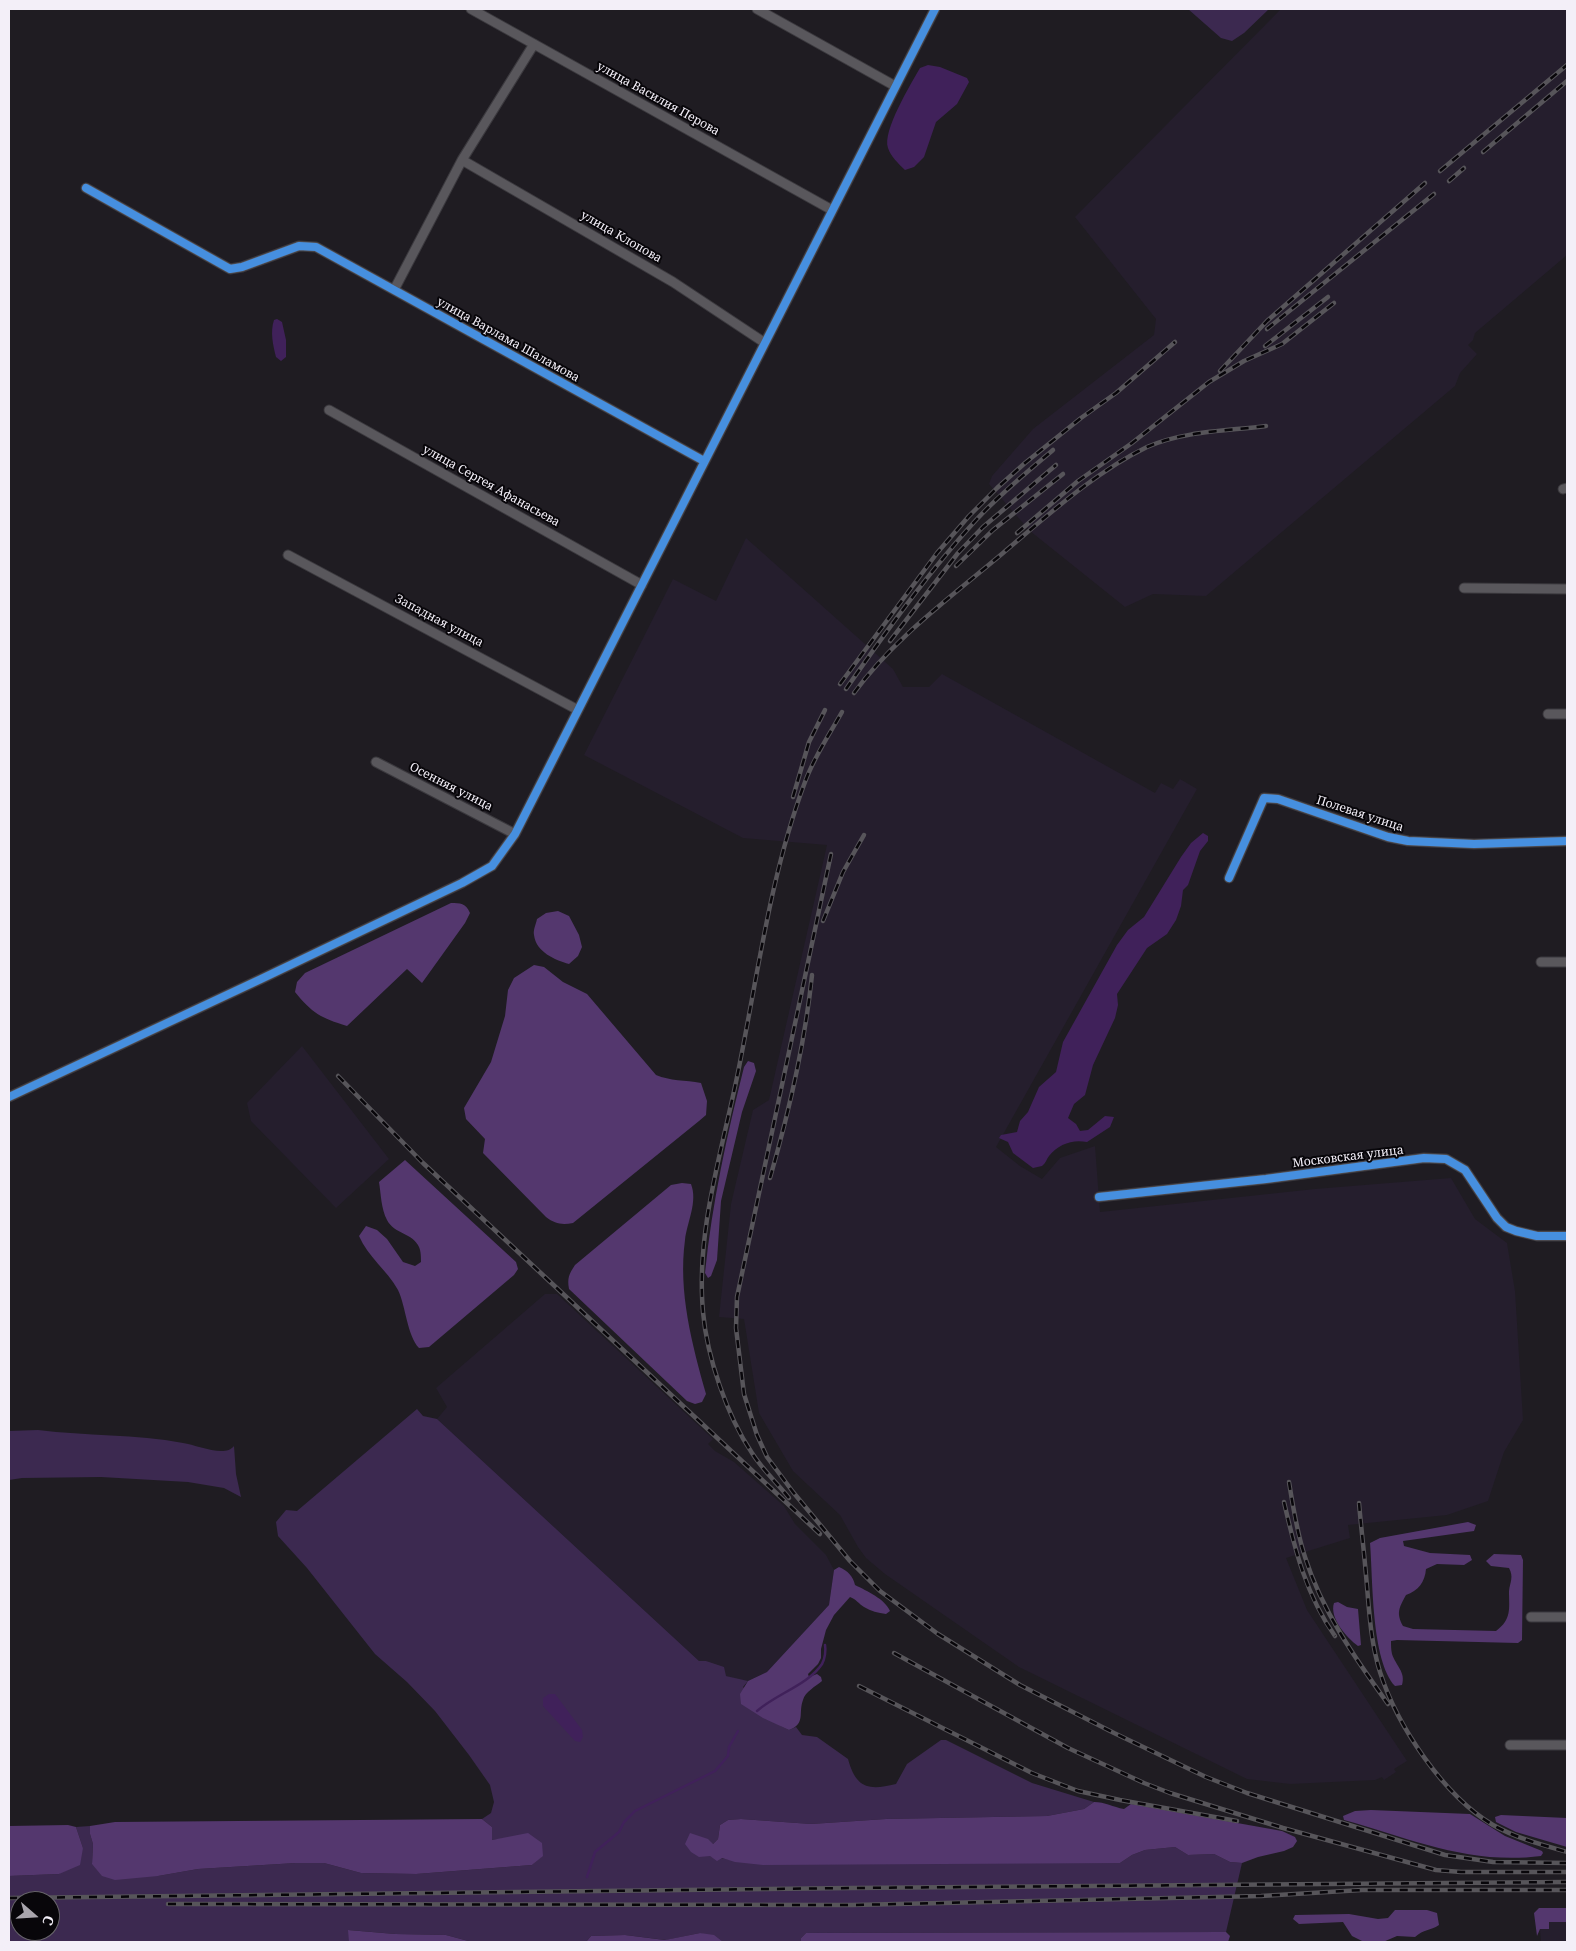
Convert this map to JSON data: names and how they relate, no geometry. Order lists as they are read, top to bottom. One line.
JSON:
{"streets":{"street":["улица Василия Перова","улица Клопова","улица Варлама Шаламова","улица Сергея Афанасьева","Западная улица","Осенняя улица","Полевая улица","Московская улица"]},"north":"right"}
